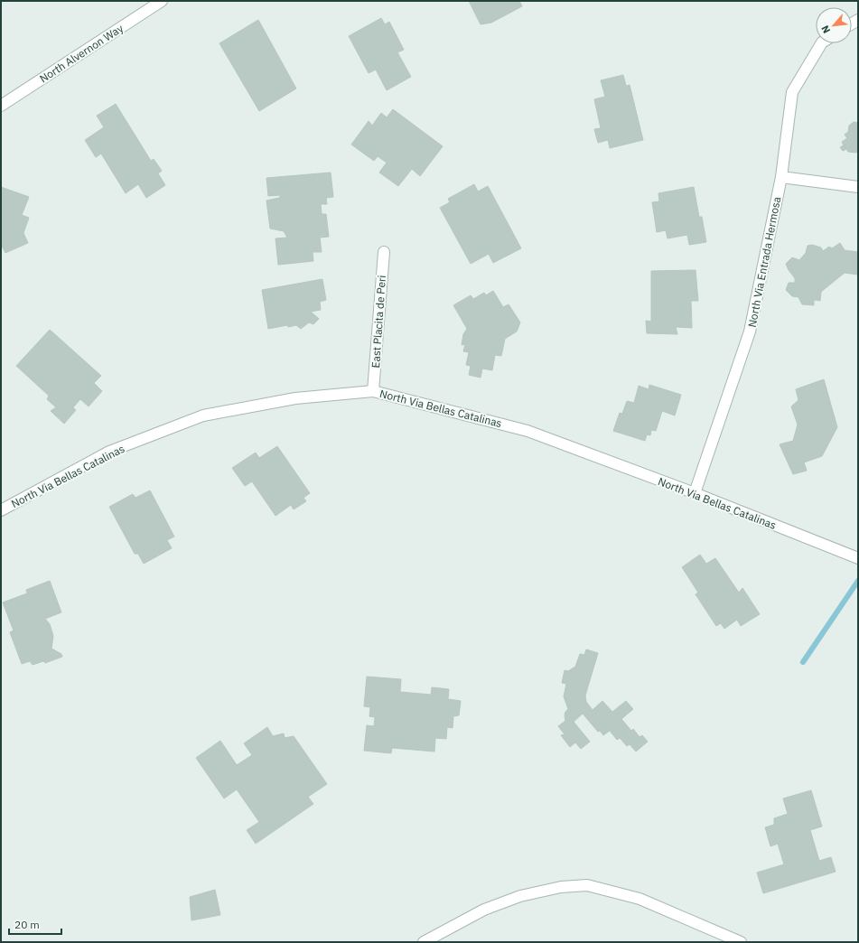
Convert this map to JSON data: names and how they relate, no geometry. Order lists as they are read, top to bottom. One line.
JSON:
{"streets":{"street":["North Alvernon Way","North Via Entrada Hermosa","East Placita de Peri","North Via Bellas Catalinas"]},"crossings":[["North Via Entrada Hermosa","North Via Bellas Catalinas"],["East Placita de Peri","North Via Bellas Catalinas"]],"scale_bar":"20 m","north":"bottom left"}
